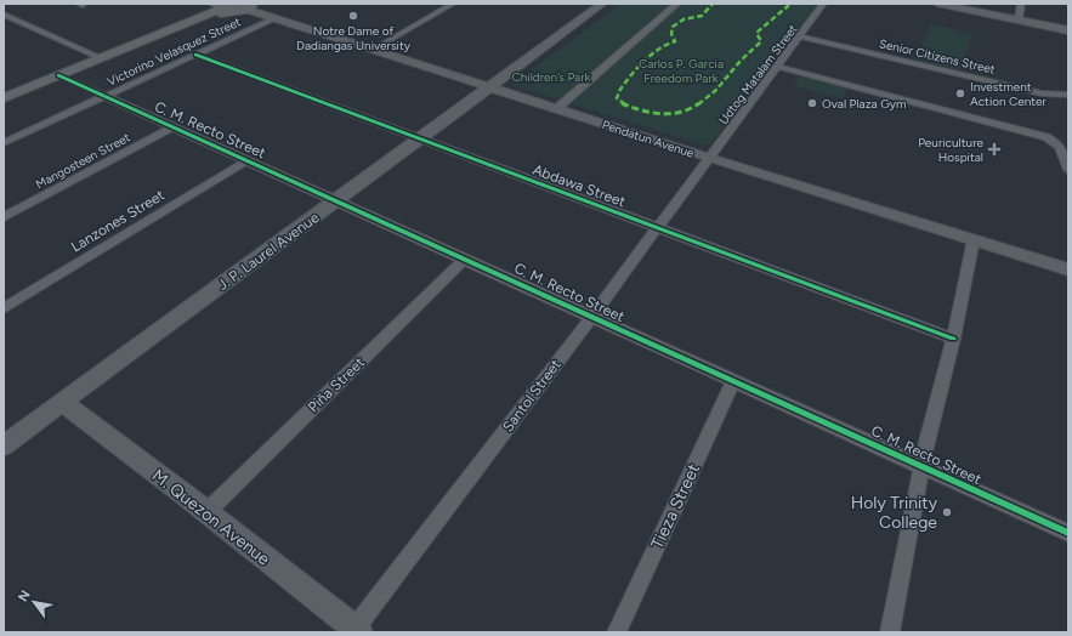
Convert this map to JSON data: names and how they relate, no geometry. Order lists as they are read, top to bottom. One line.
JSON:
{"streets":{"main road":["Pendatun Avenue","J. P. Laurel Avenue","M. Quezon Avenue"],"street":["Victorino Velasquez Street","Senior Citizens Street","Udtog Matalam Street","C. M. Recto Street","Mangosteen Street","Abdawa Street","Lanzones Street","Piña Street","Santol Street","Tieza Street"]},"crossings":[["Victorino Velasquez Street","C. M. Recto Street"],["Victorino Velasquez Street","Pendatun Avenue"],["Victorino Velasquez Street","Abdawa Street"],["Senior Citizens Street","Udtog Matalam Street"],["Udtog Matalam Street","Pendatun Avenue"],["Udtog Matalam Street","Santol Street"],["C. M. Recto Street","Mangosteen Street"],["C. M. Recto Street","Lanzones Street"],["C. M. Recto Street","J. P. Laurel Avenue"],["C. M. Recto Street","Piña Street"],["C. M. Recto Street","Santol Street"],["C. M. Recto Street","Tieza Street"],["Pendatun Avenue","J. P. Laurel Avenue"],["Pendatun Avenue","Santol Street"],["Abdawa Street","J. P. Laurel Avenue"],["Abdawa Street","Santol Street"],["J. P. Laurel Avenue","M. Quezon Avenue"],["Piña Street","M. Quezon Avenue"],["Santol Street","M. Quezon Avenue"]],"parks":["Carlos P. Garcia Freedom Park","Children’s Park"],"places":{"other":["Notre Dame of Dadiangas University","Investment Action Center","Oval Plaza Gym","Holy Trinity College"],"health":["Peuriculture Hospital"]},"north":"top left"}
